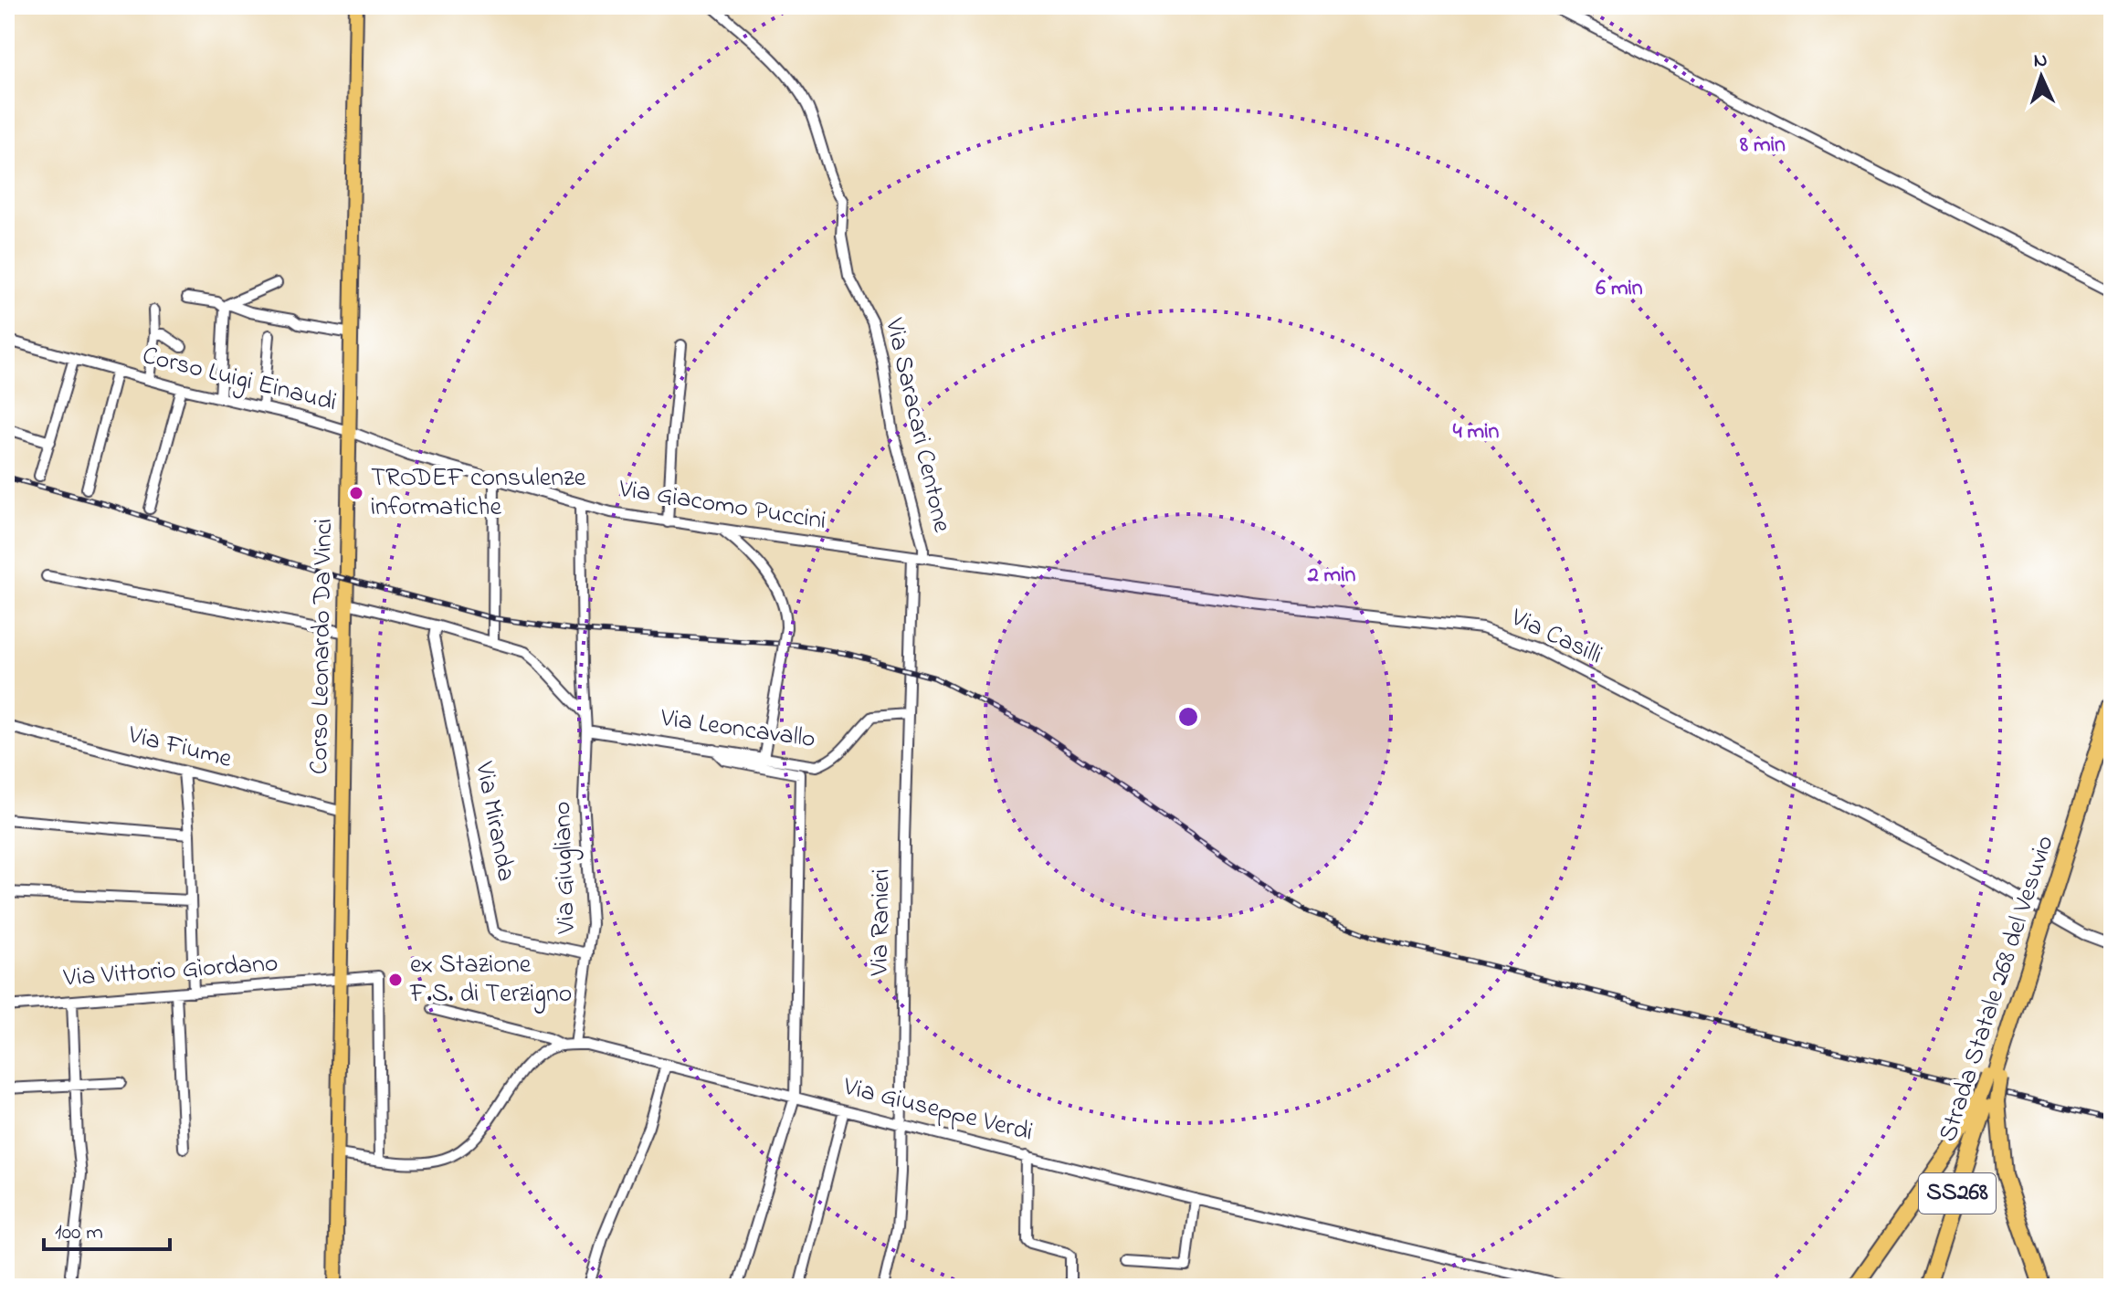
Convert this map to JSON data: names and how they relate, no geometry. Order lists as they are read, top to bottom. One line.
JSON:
{"streets":{"highway":["Strada Statale 268 del Vesuvio","SS268"],"main road":["Corso Leonardo Da Vinci"],"street":["Corso Luigi Einaudi","Via Saracari Centone","Via Giacomo Puccini","Via Casilli","Via Leoncavallo","Via Fiume","Via Miranda","Via Giugliano","Via Ranieri","Via Vittorio Giordano","Via Giuseppe Verdi"]},"crossings":[["Corso Luigi Einaudi","Via Giacomo Puccini"],["Corso Luigi Einaudi","Corso Leonardo Da Vinci"],["Via Saracari Centone","Via Giacomo Puccini"],["Via Saracari Centone","Via Casilli"],["Via Saracari Centone","Via Ranieri"],["Via Giacomo Puccini","Via Casilli"],["Via Giacomo Puccini","Corso Leonardo Da Vinci"],["Via Giacomo Puccini","Via Giugliano"],["Via Giacomo Puccini","Via Ranieri"],["Via Casilli","Via Ranieri"],["Corso Leonardo Da Vinci","Via Fiume"],["Corso Leonardo Da Vinci","Via Vittorio Giordano"],["Corso Leonardo Da Vinci","Via Giuseppe Verdi"],["Via Leoncavallo","Via Giugliano"],["Via Leoncavallo","Via Ranieri"],["Via Miranda","Via Giugliano"],["Via Giugliano","Via Giuseppe Verdi"],["Via Ranieri","Via Giuseppe Verdi"],["Via Vittorio Giordano","Via Giuseppe Verdi"]],"places":["TRODEF consulenze informatiche","ex Stazione F.S. di Terzigno"],"scale_bar":"100 m","north":"top","rings":["8 min","6 min","4 min","2 min"]}
